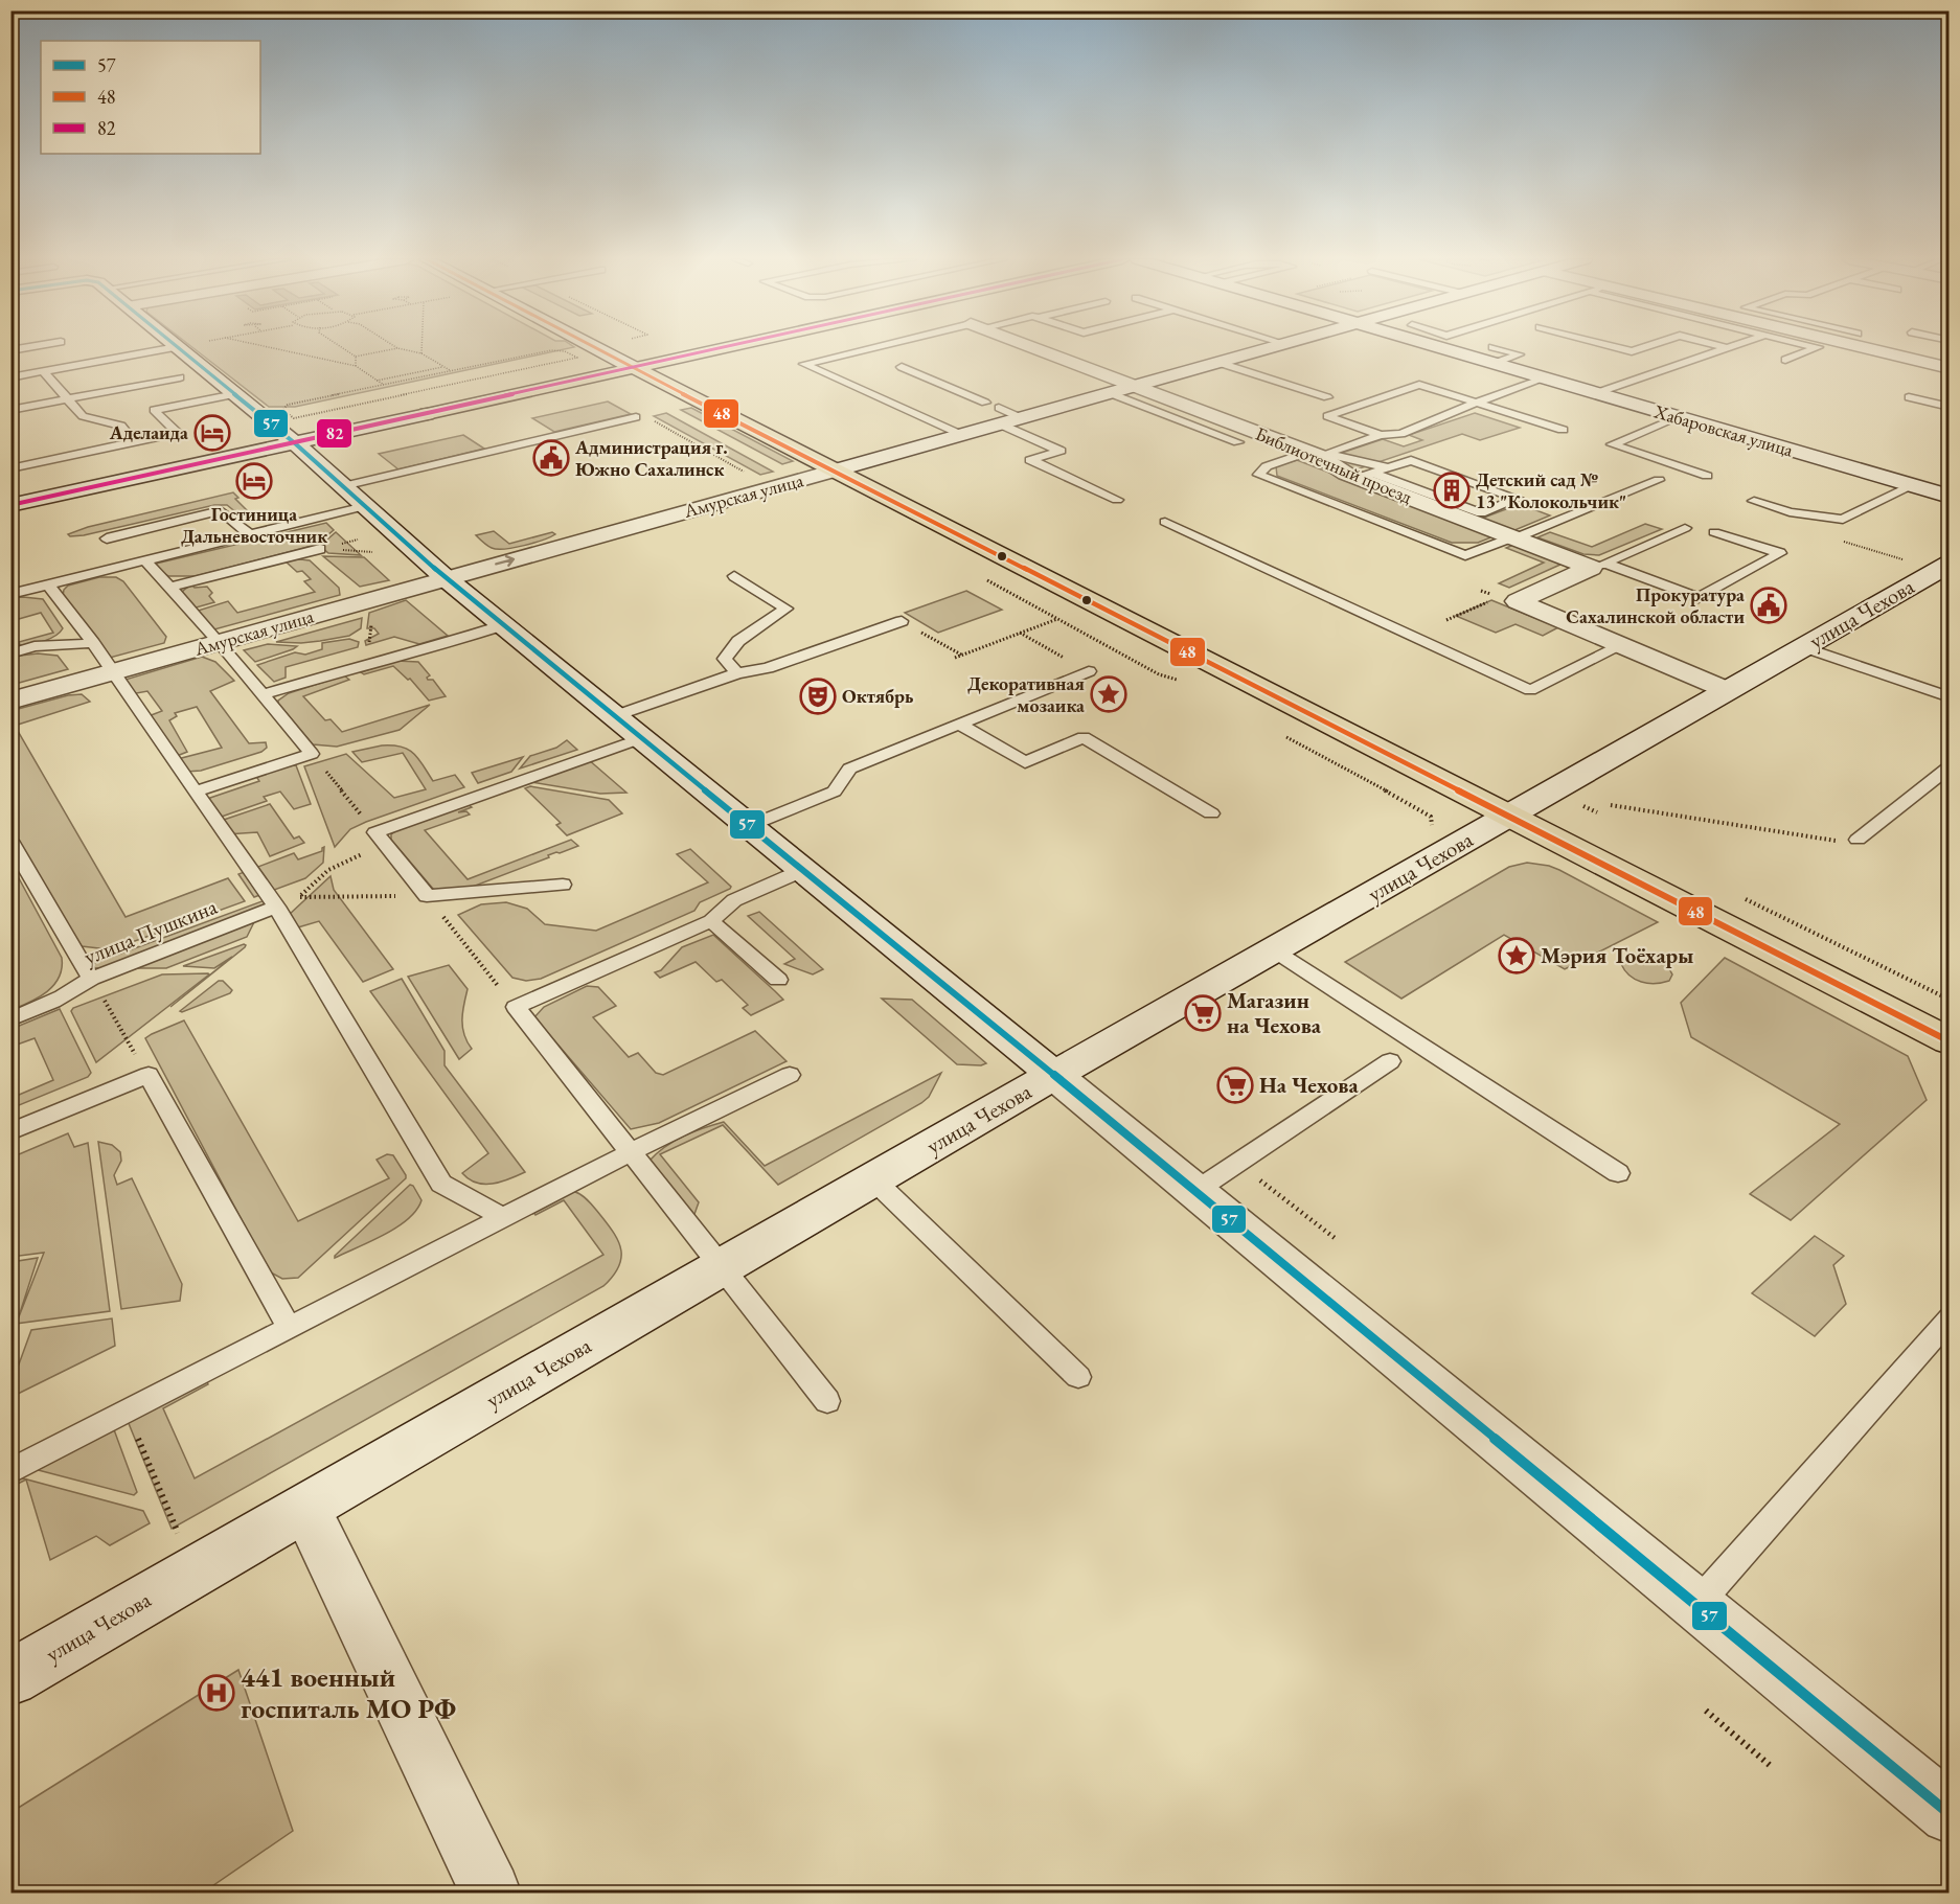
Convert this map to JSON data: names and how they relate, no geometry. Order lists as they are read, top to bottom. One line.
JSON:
{"streets":{"street":["Хабаровская улица","Библиотечный проезд","Амурская улица","улица Чехова"],"lane":["улица Пушкина"]},"crossings":[["Библиотечный проезд","Амурская улица"]],"places":{"hotel":["Аделаида","Гостиница Дальневосточник"],"public building":["Администрация г. Южно Сахалинск","Прокуратура Сахалинской области"],"building":["Детский сад № 13 \"Колокольчик\""],"place":["Декоративная мозаика","Мэрия Тоёхары"],"theatre":["Октябрь"],"supermarket":["Магазин на Чехова","На Чехова"],"hospital":["441 военный госпиталь МО РФ"]},"lines":["transit line 57","transit line 48","transit line 82"],"legend":["57","48","82"]}
